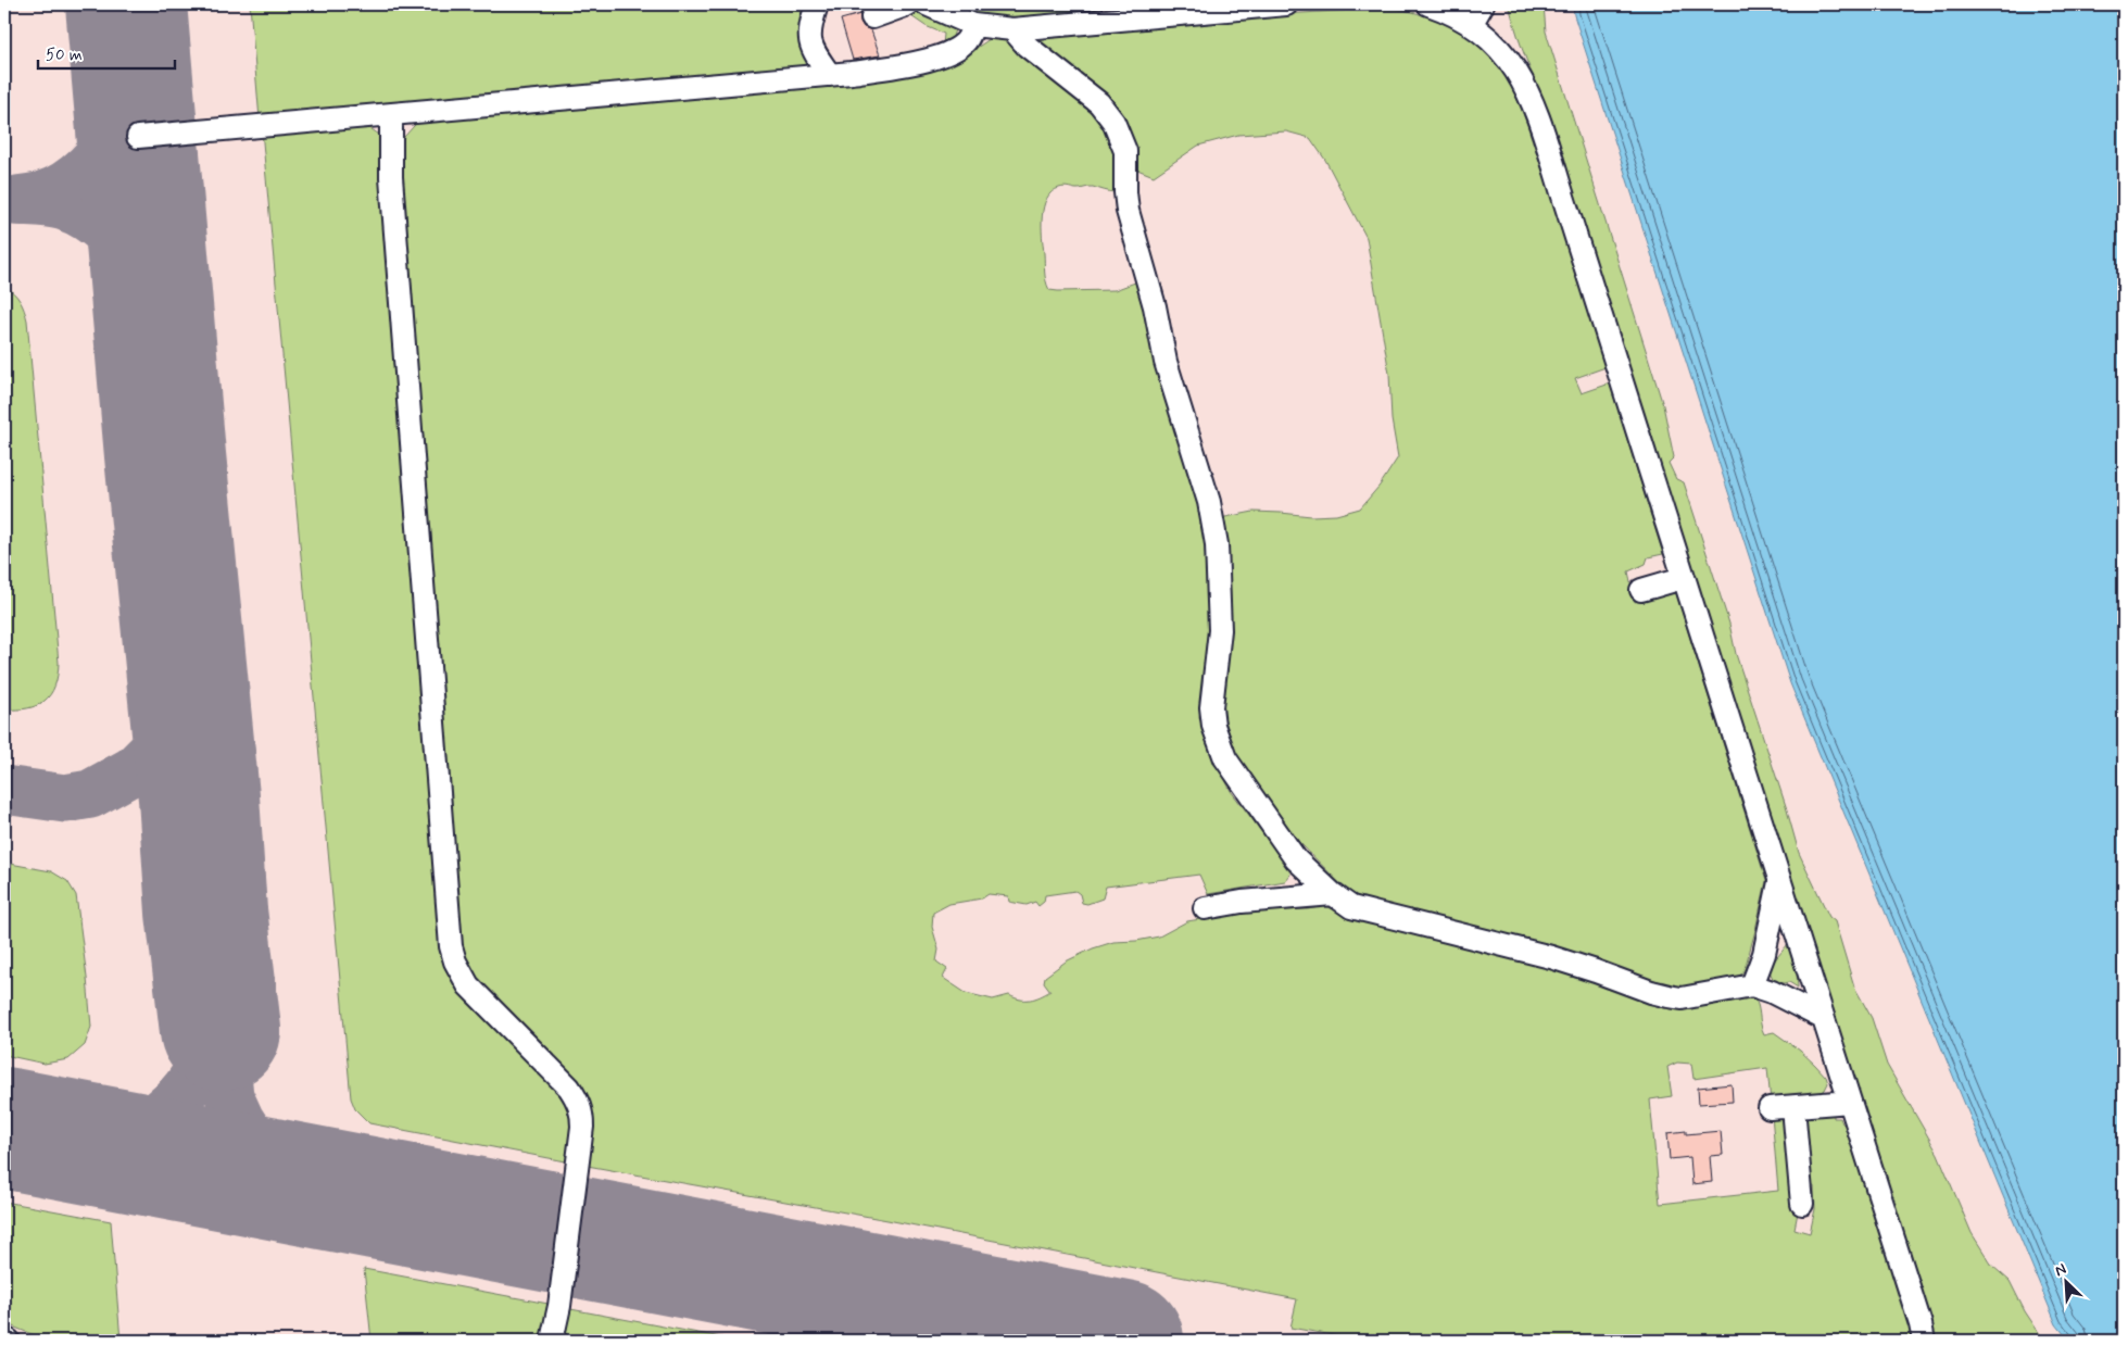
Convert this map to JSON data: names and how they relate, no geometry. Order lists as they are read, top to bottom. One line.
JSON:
{"scale_bar":"50 m","north":"top left"}
